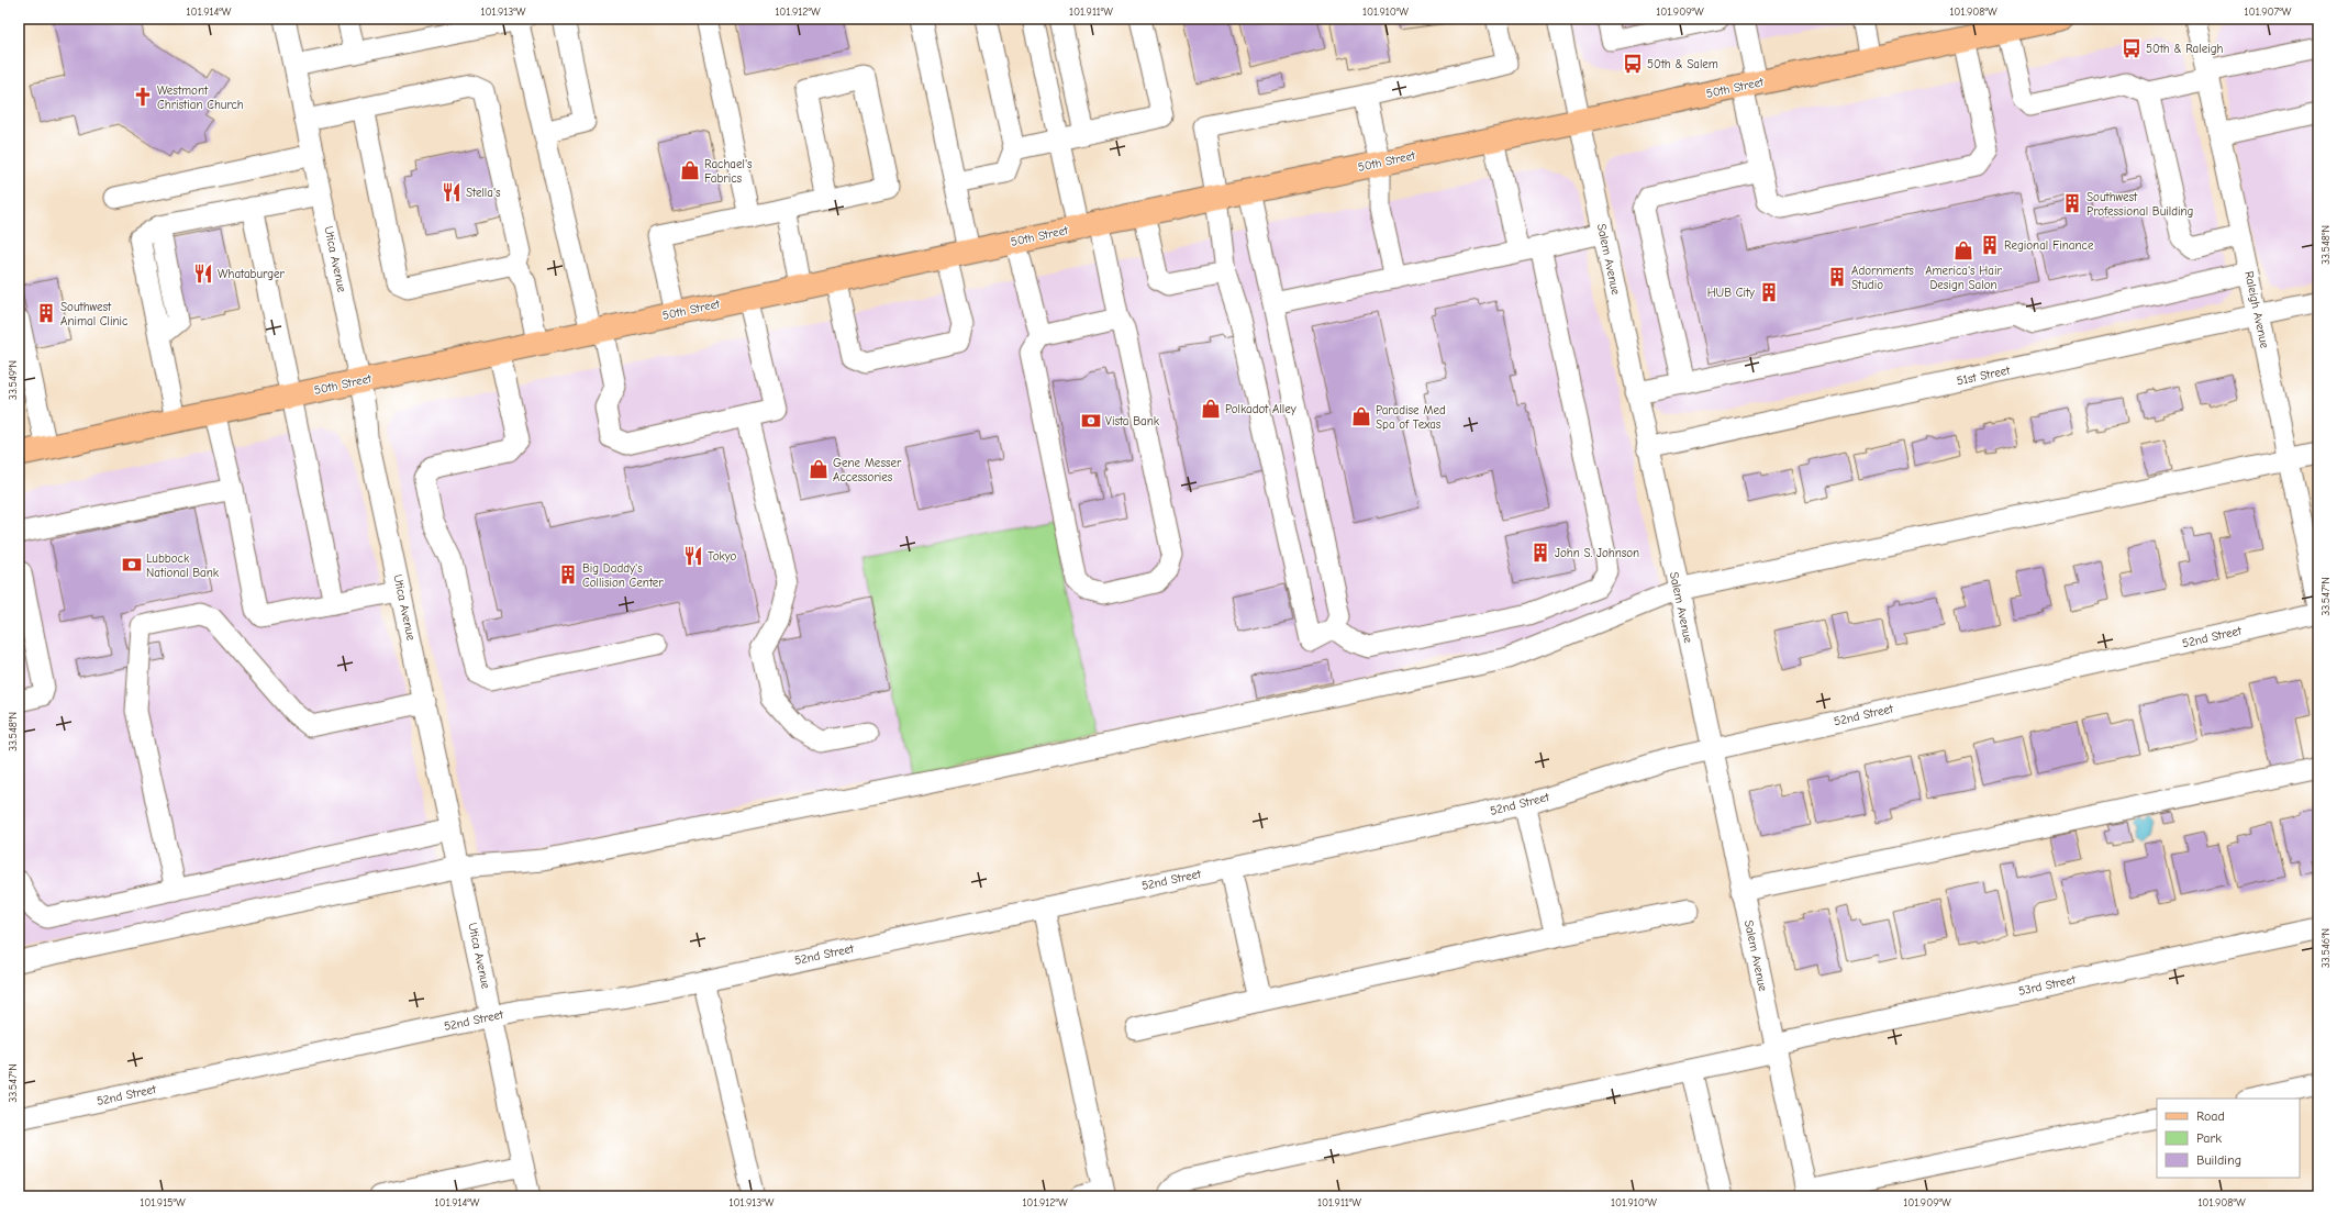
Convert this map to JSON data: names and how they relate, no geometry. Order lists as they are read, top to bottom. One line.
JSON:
{"streets":{"main road":["50th Street"],"street":["Utica Avenue","Salem Avenue","Raleigh Avenue","51st Street","52nd Street","53rd Street"]},"crossings":[["50th Street","Utica Avenue"],["50th Street","Salem Avenue"],["Utica Avenue","52nd Street"],["Salem Avenue","51st Street"],["Salem Avenue","52nd Street"],["Salem Avenue","53rd Street"],["Raleigh Avenue","51st Street"]],"places":{"bus stop":["50th & Raleigh","50th & Salem"],"church":["Westmont Christian Church"],"shop":["Rachael's Fabrics","America's Hair Design Salon","Polkadot Alley","Paradise Med Spa of Texas","Gene Messer Accessories"],"restaurant":["Stella's","Whataburger","Tokyo"],"building":["Southwest Professional Building","Regional Finance","Adornments Studio","HUB City","Southwest Animal Clinic","John S. Johnson","Big Daddy's Collision Center"],"bank":["Vista Bank","Lubbock National Bank"]},"legend":["Road","Park","Building"],"coordinates":["101.914°W","101.913°W","101.912°W","101.911°W","101.910°W","101.909°W","101.908°W","101.907°W","33.548°N","33.549°N","33.547°N","33.546°N","101.915°W"]}
